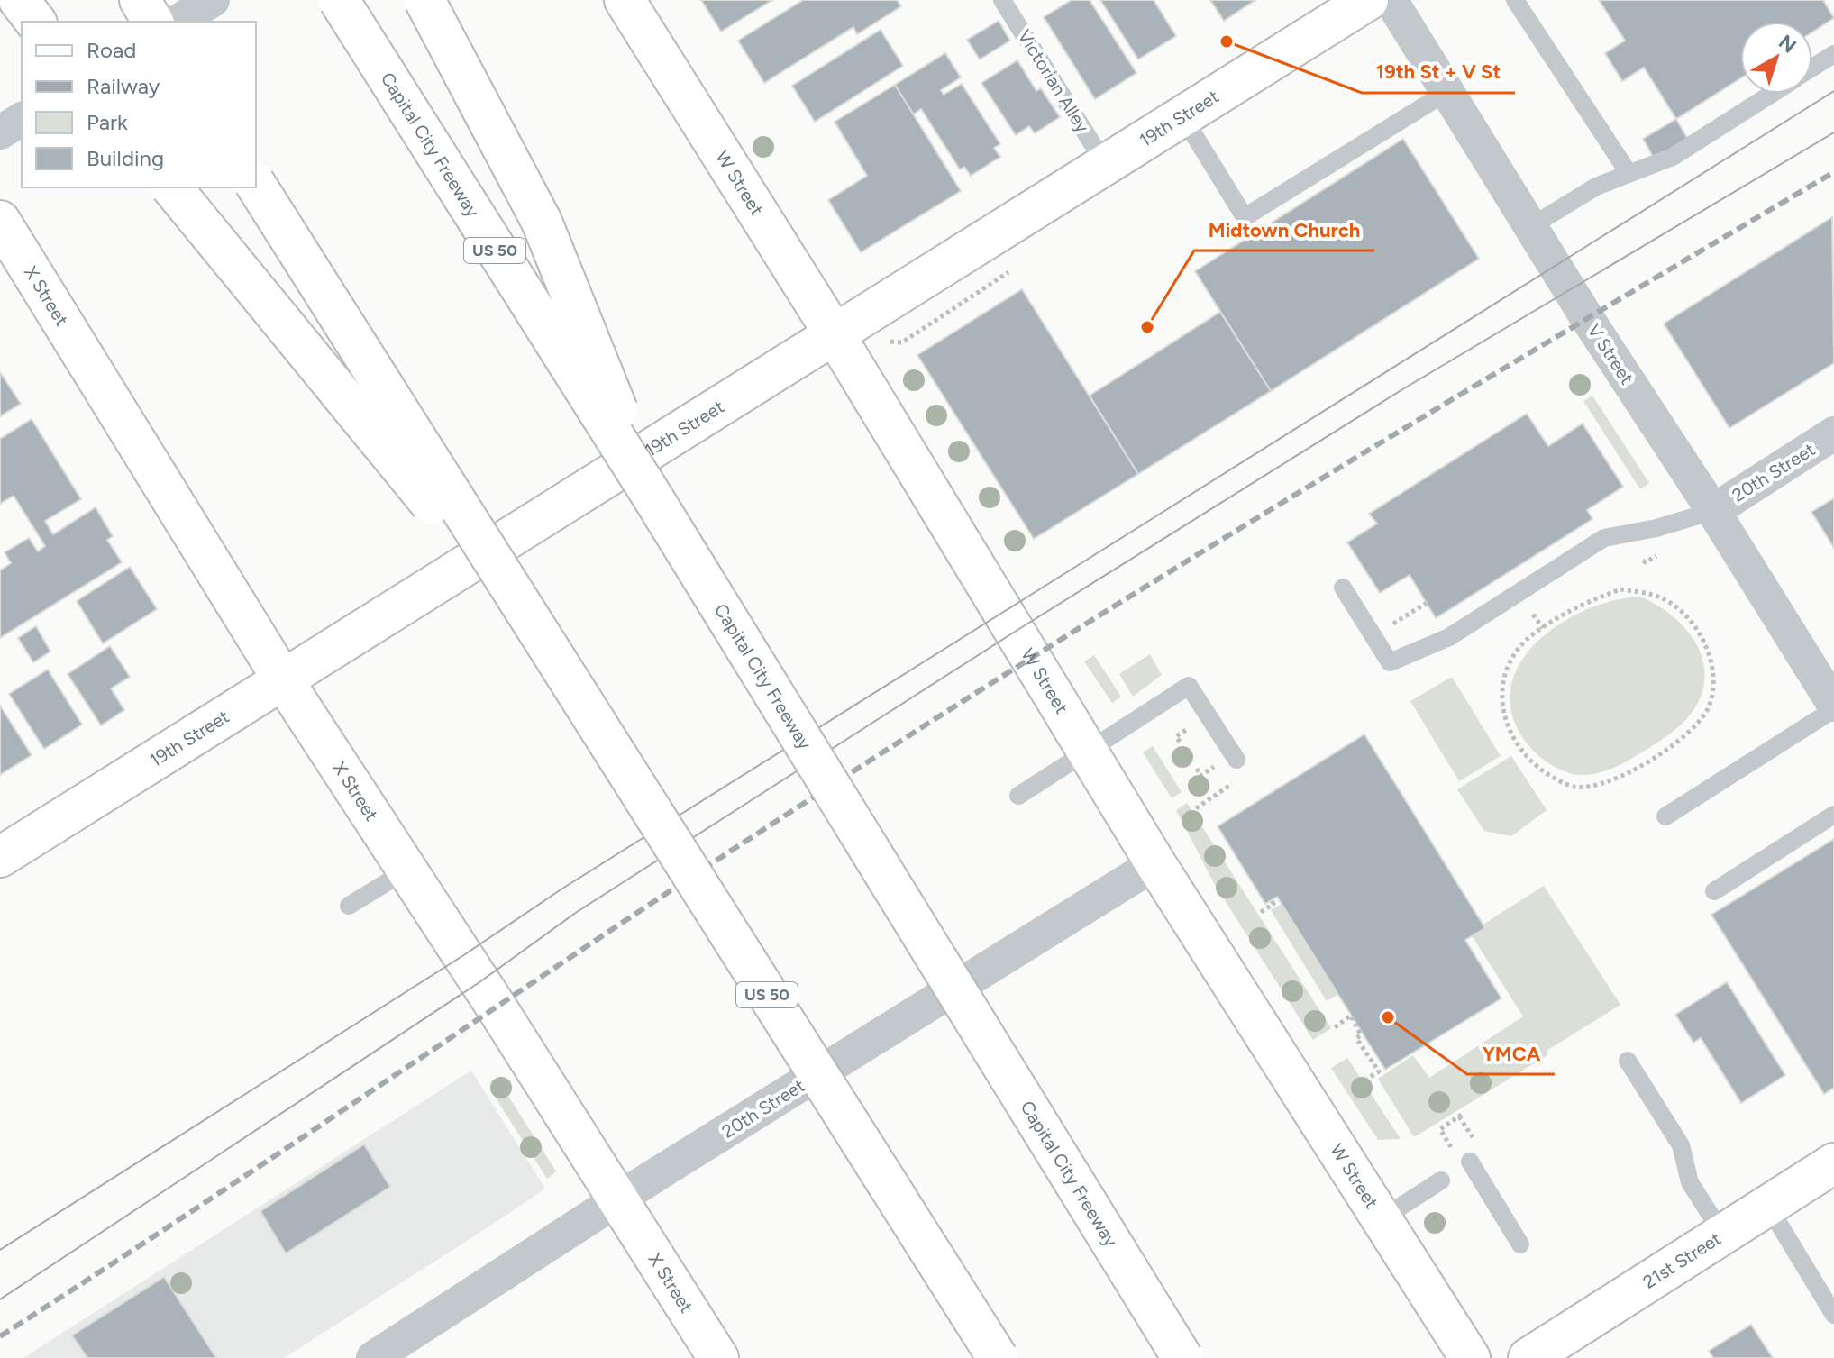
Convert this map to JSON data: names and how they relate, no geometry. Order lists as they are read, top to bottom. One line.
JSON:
{"streets":{"main road":["19th Street","Capital City Freeway","W Street","US 50","X Street","21st Street"],"street":["V Street","20th Street"],"lane":["Victorian Alley"]},"crossings":[["Victorian Alley","19th Street"],["19th Street","W Street"],["19th Street","X Street"],["W Street","20th Street"],["X Street","20th Street"],["V Street","20th Street"]],"places":["19th St + V St","Midtown Church","YMCA"],"legend":["Road","Railway","Park","Building"],"north":"top right"}
